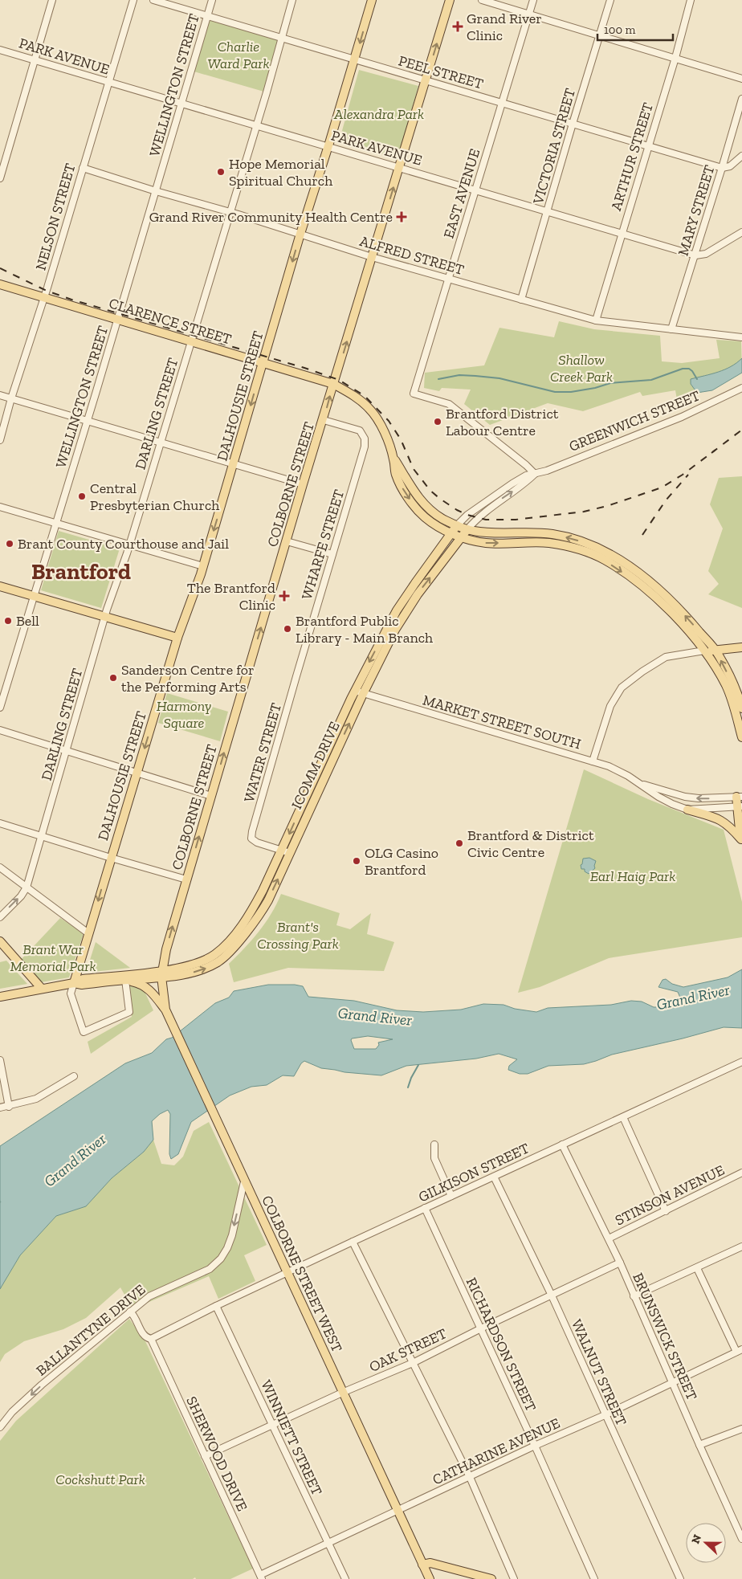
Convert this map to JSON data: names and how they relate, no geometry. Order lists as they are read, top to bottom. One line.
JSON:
{"streets":{"main road":["CLARENCE STREET","DALHOUSIE STREET","COLBORNE STREET","ICOMM DRIVE","COLBORNE STREET WEST"],"street":["PARK AVENUE","PEEL STREET","WELLINGTON STREET","VICTORIA STREET","ARTHUR STREET","EAST AVENUE","MARY STREET","NELSON STREET","ALFRED STREET","DARLING STREET","GREENWICH STREET","WHARFE STREET","MARKET STREET SOUTH","WATER STREET","GILKISON STREET","STINSON AVENUE","BALLANTYNE DRIVE","BRUNSWICK STREET","RICHARDSON STREET","OAK STREET","WALNUT STREET","WINNIETT STREET","CATHARINE AVENUE","SHERWOOD DRIVE"]},"crossings":[["PARK AVENUE","WELLINGTON STREET"],["PARK AVENUE","VICTORIA STREET"],["PARK AVENUE","ARTHUR STREET"],["PARK AVENUE","EAST AVENUE"],["PARK AVENUE","MARY STREET"],["PARK AVENUE","NELSON STREET"],["PARK AVENUE","DALHOUSIE STREET"],["PARK AVENUE","DARLING STREET"],["PARK AVENUE","COLBORNE STREET"],["PEEL STREET","WELLINGTON STREET"],["PEEL STREET","VICTORIA STREET"],["PEEL STREET","ARTHUR STREET"],["PEEL STREET","EAST AVENUE"],["PEEL STREET","MARY STREET"],["PEEL STREET","DALHOUSIE STREET"],["PEEL STREET","DARLING STREET"],["PEEL STREET","COLBORNE STREET"],["WELLINGTON STREET","ALFRED STREET"],["WELLINGTON STREET","CLARENCE STREET"],["VICTORIA STREET","ALFRED STREET"],["ARTHUR STREET","ALFRED STREET"],["EAST AVENUE","ALFRED STREET"],["EAST AVENUE","GREENWICH STREET"],["MARY STREET","ALFRED STREET"],["NELSON STREET","ALFRED STREET"],["NELSON STREET","CLARENCE STREET"],["ALFRED STREET","DALHOUSIE STREET"],["ALFRED STREET","DARLING STREET"],["ALFRED STREET","COLBORNE STREET"],["CLARENCE STREET","DALHOUSIE STREET"],["CLARENCE STREET","DARLING STREET"],["CLARENCE STREET","COLBORNE STREET"],["GREENWICH STREET","ICOMM DRIVE"],["COLBORNE STREET","WHARFE STREET"],["COLBORNE STREET","ICOMM DRIVE"],["COLBORNE STREET","COLBORNE STREET WEST"],["WHARFE STREET","WATER STREET"],["MARKET STREET SOUTH","ICOMM DRIVE"],["WATER STREET","ICOMM DRIVE"],["ICOMM DRIVE","COLBORNE STREET WEST"],["GILKISON STREET","COLBORNE STREET WEST"],["GILKISON STREET","BRUNSWICK STREET"],["GILKISON STREET","RICHARDSON STREET"],["GILKISON STREET","WALNUT STREET"],["GILKISON STREET","WINNIETT STREET"],["STINSON AVENUE","BRUNSWICK STREET"],["COLBORNE STREET WEST","BALLANTYNE DRIVE"],["COLBORNE STREET WEST","OAK STREET"],["COLBORNE STREET WEST","CATHARINE AVENUE"],["BALLANTYNE DRIVE","SHERWOOD DRIVE"],["BRUNSWICK STREET","OAK STREET"],["BRUNSWICK STREET","CATHARINE AVENUE"],["RICHARDSON STREET","OAK STREET"],["RICHARDSON STREET","CATHARINE AVENUE"],["OAK STREET","WALNUT STREET"],["OAK STREET","WINNIETT STREET"],["OAK STREET","SHERWOOD DRIVE"],["WALNUT STREET","CATHARINE AVENUE"],["WINNIETT STREET","CATHARINE AVENUE"],["CATHARINE AVENUE","SHERWOOD DRIVE"]],"one_way":["DALHOUSIE STREET","COLBORNE STREET","BALLANTYNE DRIVE"],"districts":["Brantford"],"water":["Grand River"],"parks":["Charlie Ward Park","Alexandra Park","Shallow Creek Park","Harmony Square","Earl Haig Park","Brant's Crossing Park","Brant War Memorial Park","Cockshutt Park"],"places":{"health":["Grand River Clinic","Grand River Community Health Centre","The Brantford Clinic"],"other":["Hope Memorial Spiritual Church","Brantford District Labour Centre","Central Presbyterian Church","Brant County Courthouse and Jail","Bell","Brantford Public Library - Main Branch","Sanderson Centre for the Performing Arts","Brantford & District Civic Centre","OLG Casino Brantford"]},"scale_bar":"100 m","north":"left"}
